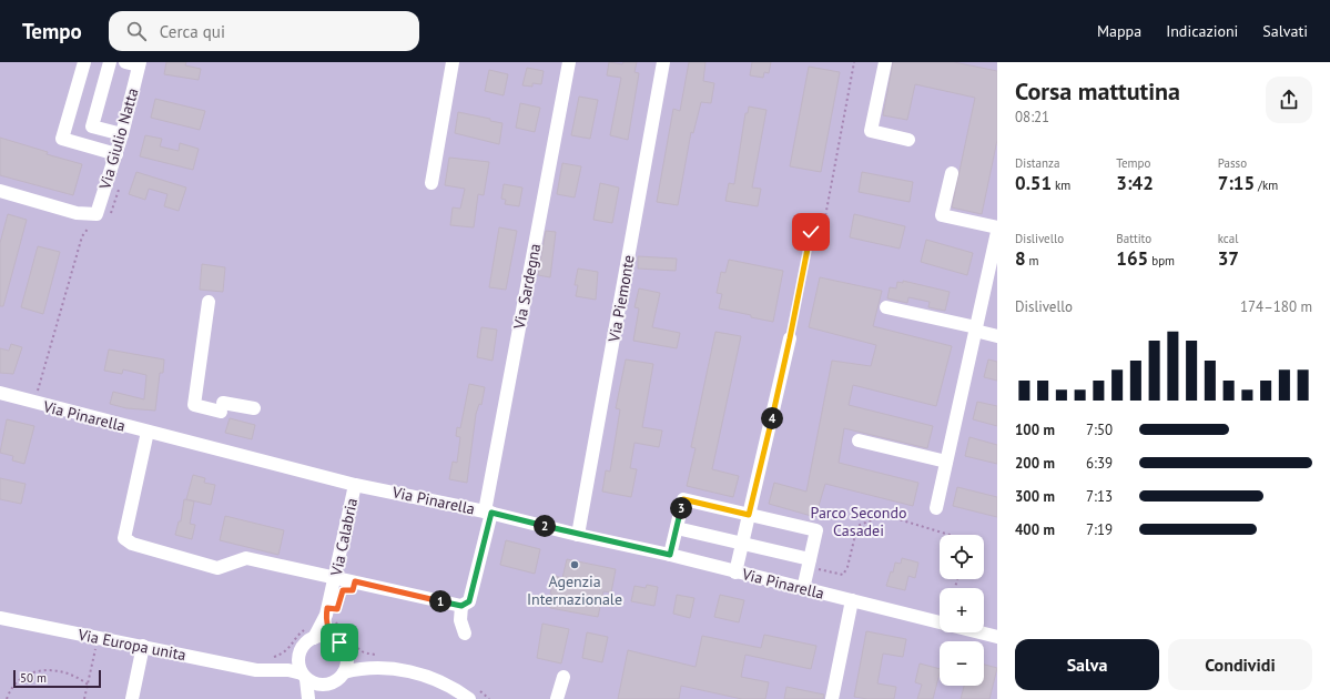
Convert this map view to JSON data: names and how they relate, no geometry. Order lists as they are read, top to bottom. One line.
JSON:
{"streets":{"street":["Via Giulio Natta","Via Sardegna","Via Piemonte","Via Pinarella","Via Calabria","Via Europa unita"]},"crossings":[["Via Sardegna","Via Pinarella"],["Via Piemonte","Via Pinarella"],["Via Pinarella","Via Calabria"],["Via Calabria","Via Europa unita"]],"parks":["Parco Secondo Casadei"],"places":["Agenzia Internazionale"],"scale_bar":"50 m","page":{"header":"Tempo","search":"Cerca qui","nav":["Mappa","Indicazioni","Salvati"],"heading":["Corsa mattutina","08:21"],"stats":[["Distanza","0.51 km"],["Tempo","3:42"],["Passo","7:15 /km"],["Dislivello","8 m"],["Battito","165 bpm"],["kcal","37"]],"chart":["Dislivello","174–180 m"],"pins":["4","3","2","1"],"list":[{"name":"100 m","note":"7:50"},{"name":"200 m","note":"6:39"},{"name":"300 m","note":"7:13"},{"name":"400 m","note":"7:19"}],"map_buttons":["+","−"],"buttons":["Salva","Condividi"],"scale":"50 m"}}
